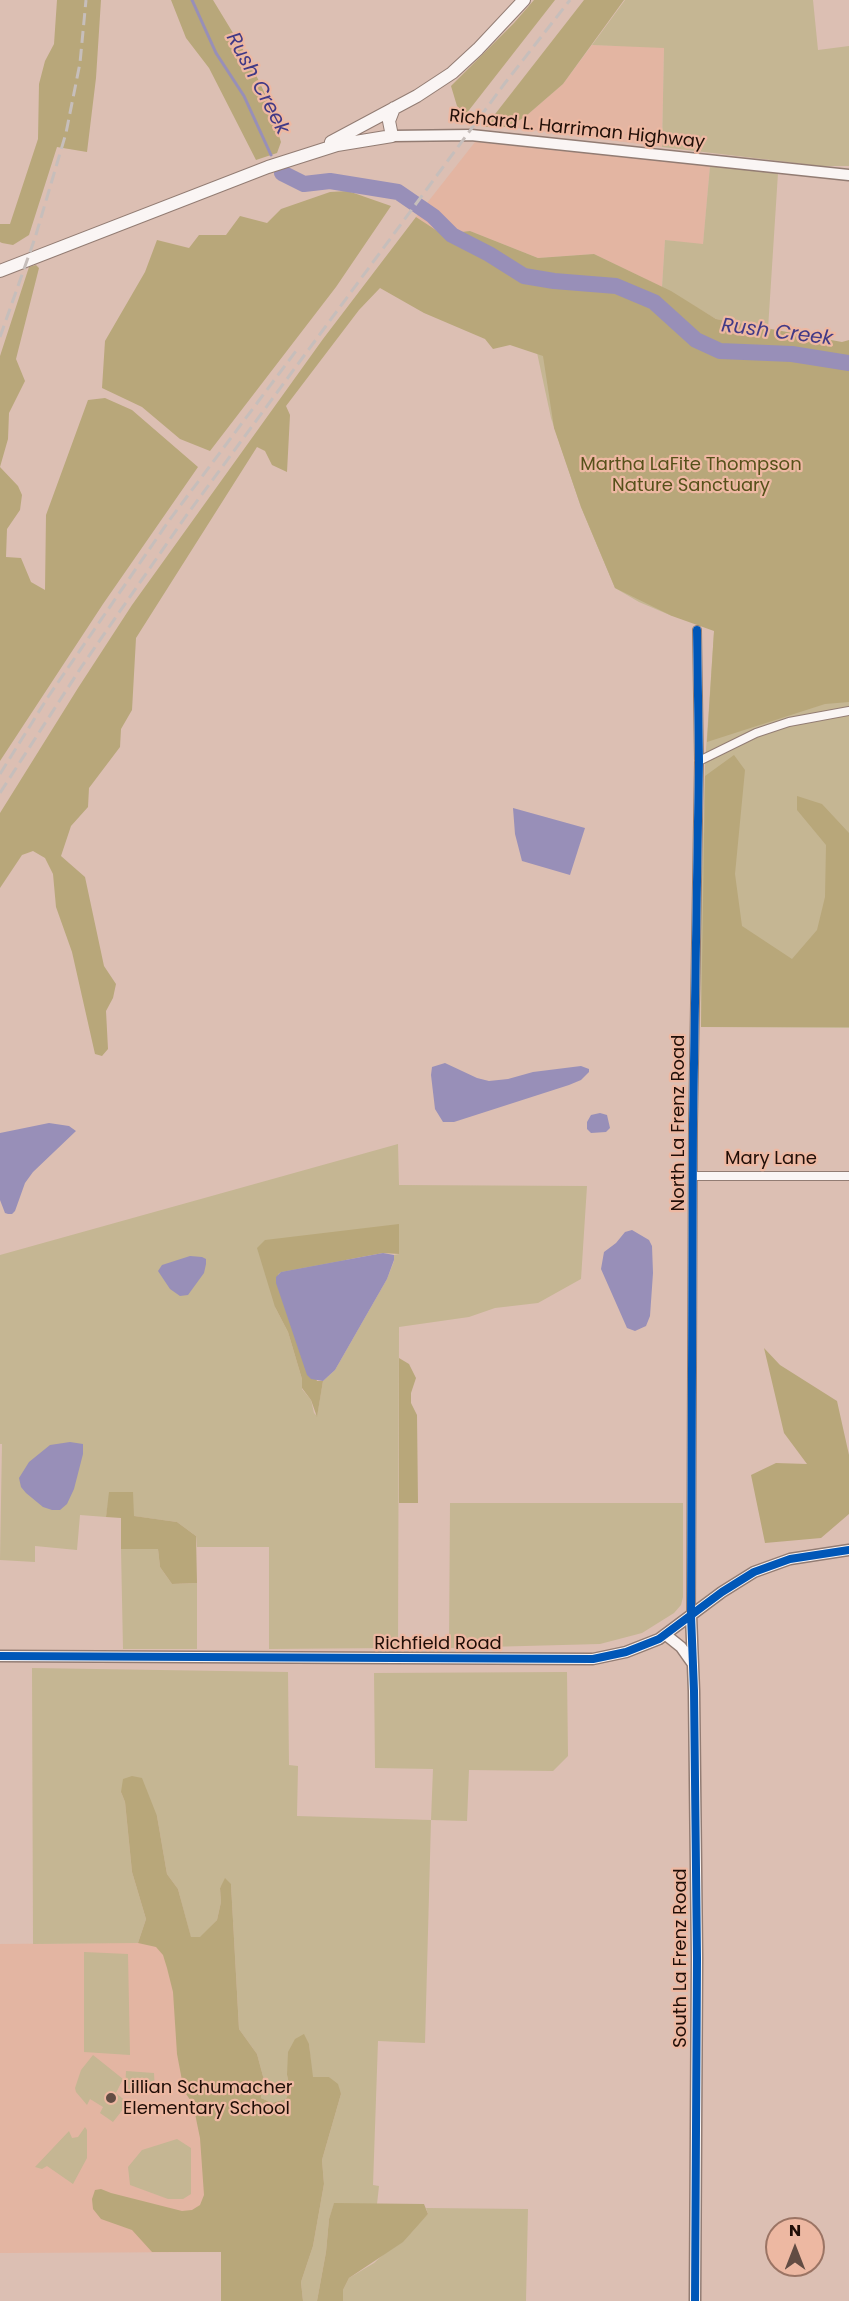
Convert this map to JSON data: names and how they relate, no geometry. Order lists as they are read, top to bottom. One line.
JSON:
{"streets":{"main road":["Richard L. Harriman Highway"],"street":["North La Frenz Road","Mary Lane","Richfield Road","South La Frenz Road"]},"crossings":[["North La Frenz Road","Mary Lane"],["North La Frenz Road","Richfield Road"],["North La Frenz Road","South La Frenz Road"],["Richfield Road","South La Frenz Road"]],"water":["Rush Creek"],"parks":["Martha LaFite Thompson Nature Sanctuary"],"places":["Lillian Schumacher Elementary School"],"north":"top"}
